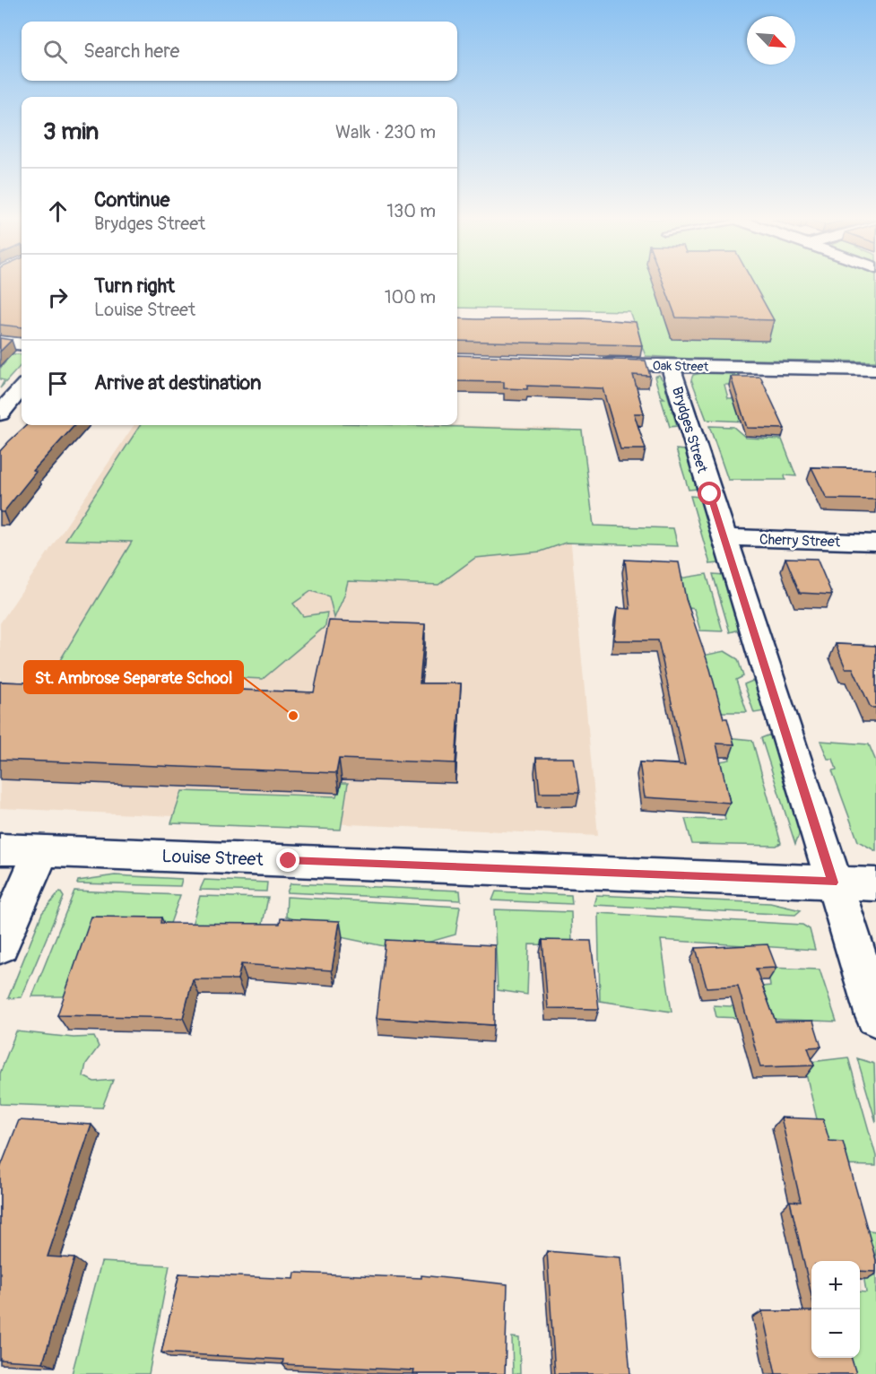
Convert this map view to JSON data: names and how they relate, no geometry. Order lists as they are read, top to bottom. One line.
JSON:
{"streets":{"street":["Oak Street","Brydges Street","Cherry Street","Louise Street"]},"crossings":[["Oak Street","Brydges Street"],["Brydges Street","Cherry Street"],["Brydges Street","Louise Street"]],"places":["St. Ambrose Separate School"],"north":"bottom right","page":{"search":"Search here","heading":["3 min","Walk · 230 m"],"list":[["Continue","Brydges Street","130 m"],["Turn right","Louise Street","100 m"],"Arrive at destination"],"map_buttons":["+","−"]}}
